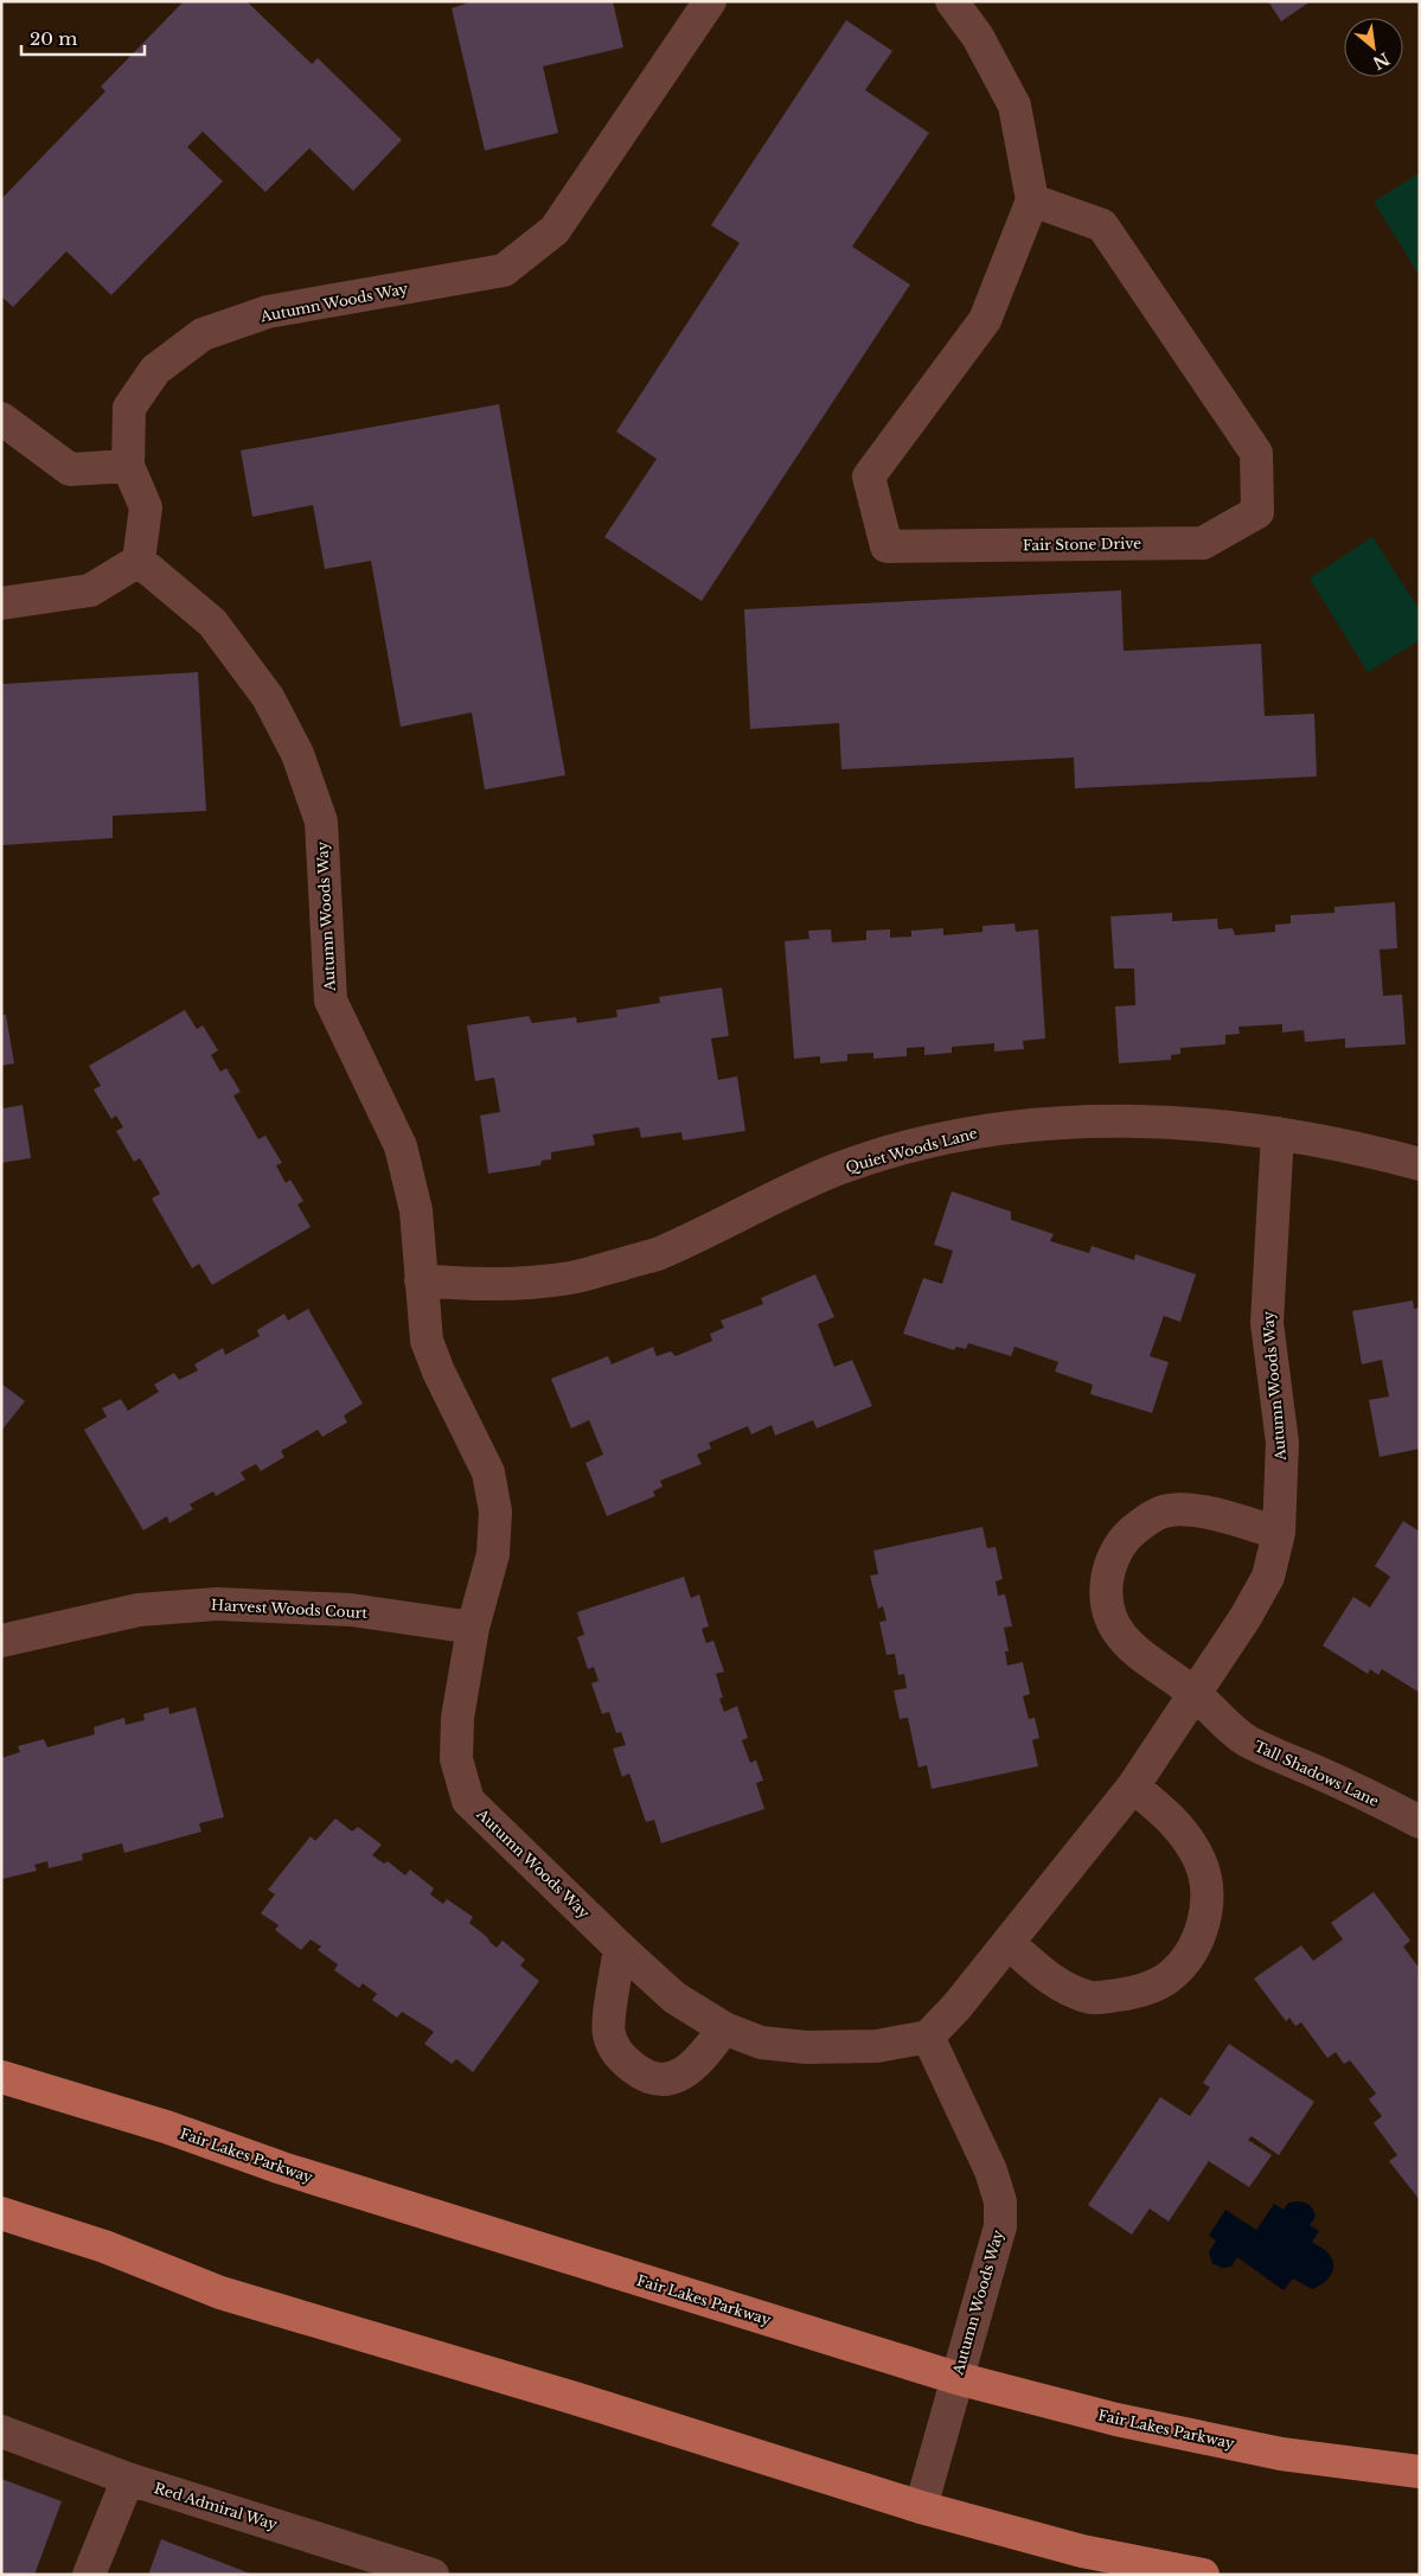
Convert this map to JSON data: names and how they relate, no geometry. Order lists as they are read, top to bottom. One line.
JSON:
{"streets":{"main road":["Fair Lakes Parkway"],"street":["Autumn Woods Way","Fair Stone Drive","Quiet Woods Lane","Harvest Woods Court","Tall Shadows Lane","Red Admiral Way"]},"crossings":[["Autumn Woods Way","Quiet Woods Lane"],["Autumn Woods Way","Harvest Woods Court"],["Autumn Woods Way","Tall Shadows Lane"],["Autumn Woods Way","Fair Lakes Parkway"]],"scale_bar":"20 m","north":"bottom right"}
